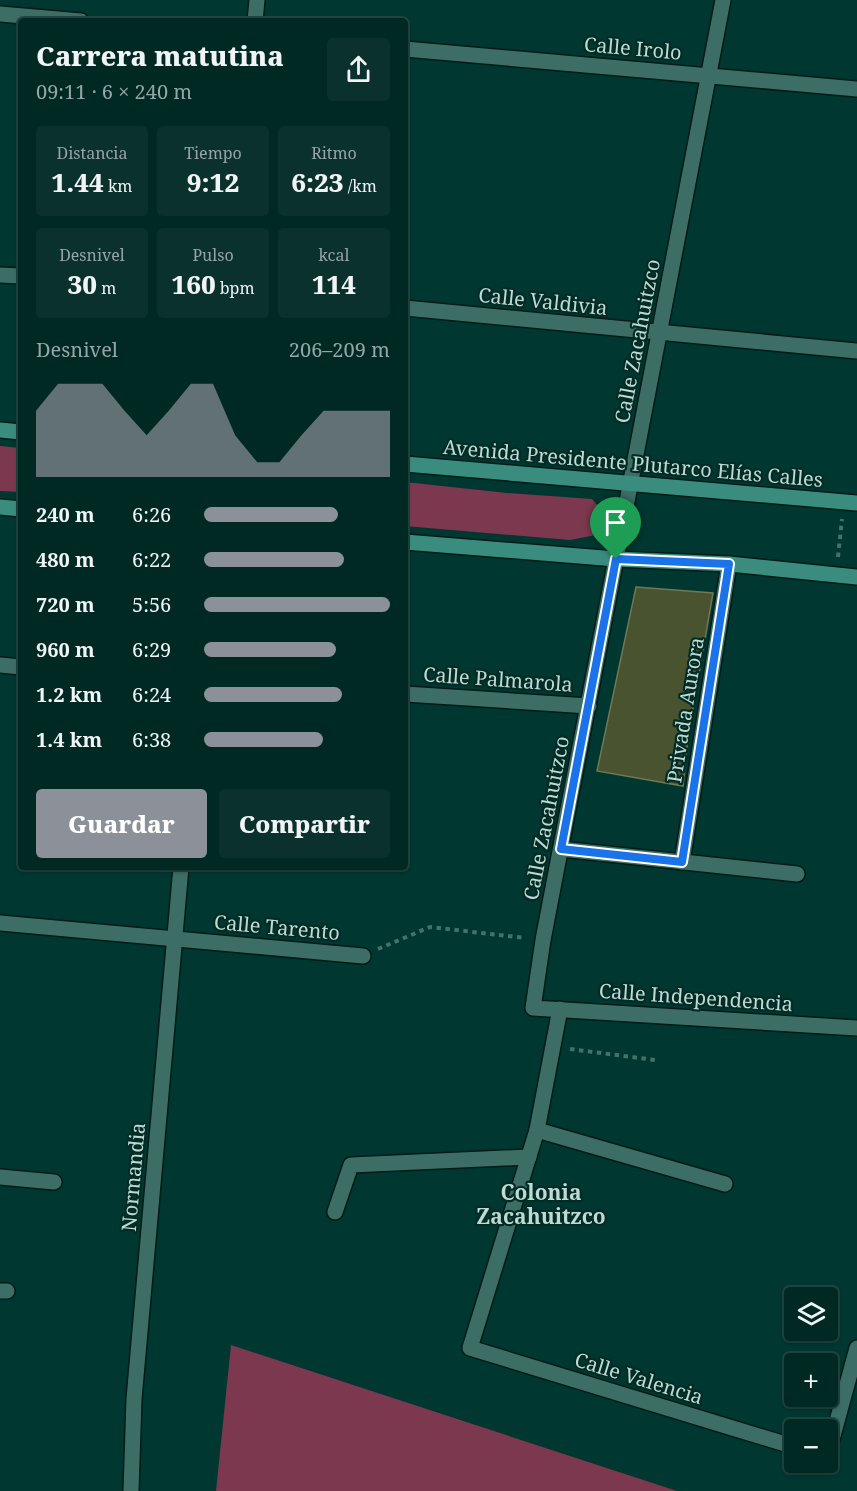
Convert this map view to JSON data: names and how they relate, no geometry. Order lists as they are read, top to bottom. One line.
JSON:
{"streets":{"main road":["Avenida Presidente Plutarco Elías Calles"],"street":["Calle Irolo","Calle Valdivia","Calle Zacahuitzco","Calle Palmarola","Privada Aurora","Calle Tarento","Calle Independencia","Normandia","Calle Valencia"]},"crossings":[["Calle Irolo","Calle Zacahuitzco"],["Calle Valdivia","Calle Zacahuitzco"],["Calle Zacahuitzco","Avenida Presidente Plutarco Elías Calles"],["Calle Zacahuitzco","Calle Palmarola"],["Calle Zacahuitzco","Calle Tarento"],["Calle Zacahuitzco","Calle Independencia"],["Calle Tarento","Normandia"]],"districts":["Colonia Zacahuitzco"],"page":{"heading":["Carrera matutina","09:11 · 6 × 240 m"],"stats":[["Distancia","1.44 km"],["Tiempo","9:12"],["Ritmo","6:23 /km"],["Desnivel","30 m"],["Pulso","160 bpm"],["kcal","114"]],"chart":["Desnivel","206–209 m"],"list":[{"name":"240 m","note":"6:26"},{"name":"480 m","note":"6:22"},{"name":"720 m","note":"5:56"},{"name":"960 m","note":"6:29"},{"name":"1.2 km","note":"6:24"},{"name":"1.4 km","note":"6:38"}],"buttons":["Guardar","Compartir"],"map_buttons":["+","−"]}}
